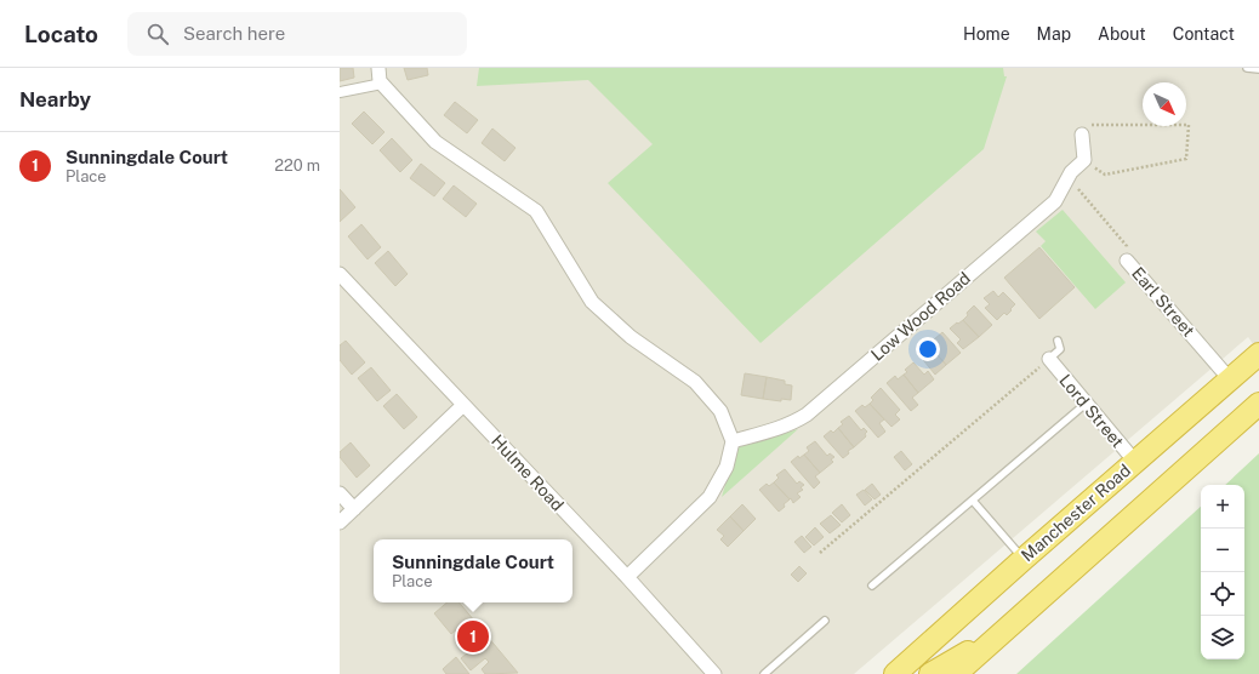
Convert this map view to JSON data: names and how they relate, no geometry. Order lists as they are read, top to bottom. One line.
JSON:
{"streets":{"highway":["Manchester Road"],"street":["Earl Street","Low Wood Road","Lord Street","Hulme Road"]},"crossings":[["Earl Street","Low Wood Road"],["Earl Street","Manchester Road"],["Lord Street","Manchester Road"]],"north":"bottom right","page":{"header":"Locato","search":"Search here","nav":["Home","Map","About","Contact"],"heading":"Nearby","list":[{"mark":"1","name":"Sunningdale Court","note":"Place","value":"220 m"}],"map_buttons":["+","−"],"popup":["Sunningdale Court","Place"],"pins":"1"}}
